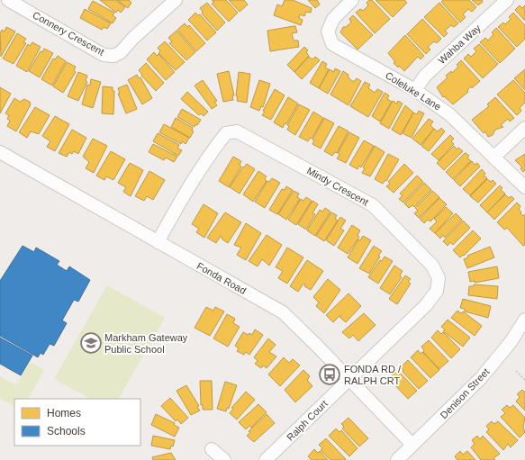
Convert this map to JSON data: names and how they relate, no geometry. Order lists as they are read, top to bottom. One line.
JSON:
{"streets":{"street":["Connery Crescent","Wahba Way","Coleluke Lane","Mindy Crescent","Fonda Road","Denison Street","Ralph Court"]},"crossings":[["Wahba Way","Coleluke Lane"],["Mindy Crescent","Fonda Road"],["Mindy Crescent","Ralph Court"],["Fonda Road","Denison Street"],["Fonda Road","Ralph Court"]],"places":{"school or university":["Markham Gateway Public School"],"bus stop":["FONDA RD / RALPH CRT"]},"legend":["Homes","Schools"]}
